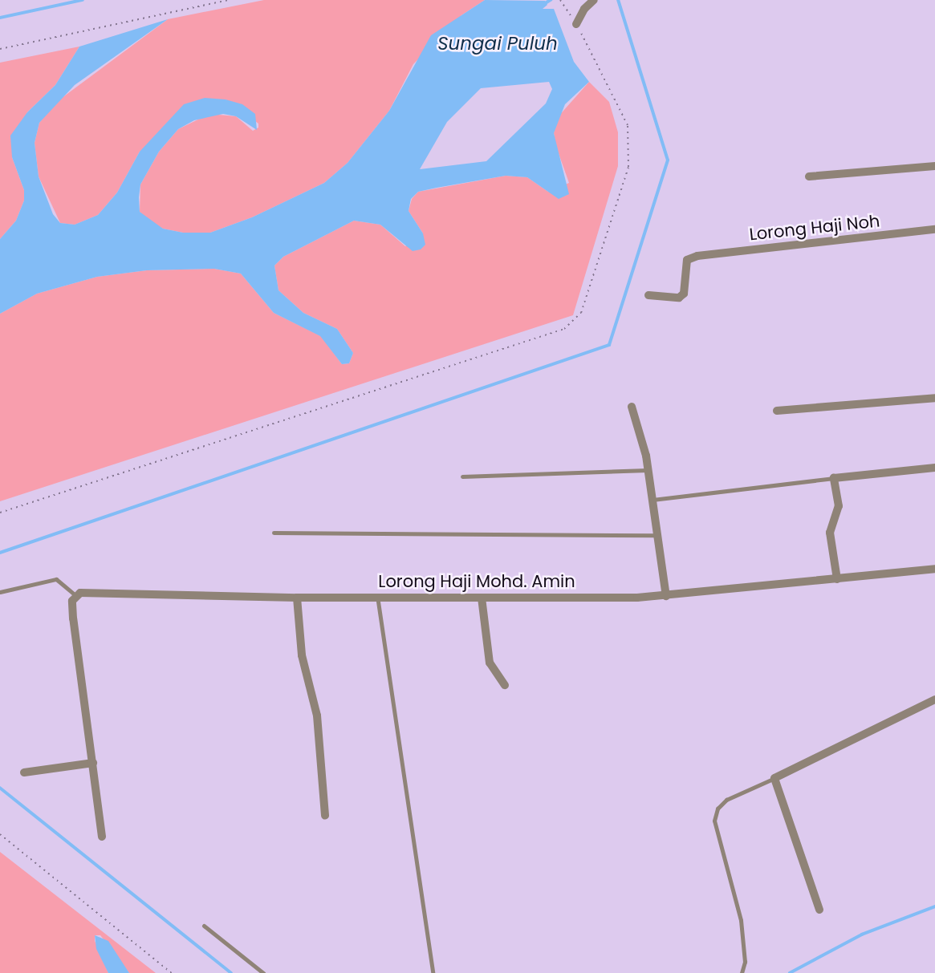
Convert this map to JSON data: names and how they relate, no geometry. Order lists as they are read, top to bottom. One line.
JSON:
{"streets":{"street":["Lorong Haji Noh","Lorong Haji Mohd. Amin"]},"water":["Sungai Puluh"]}
